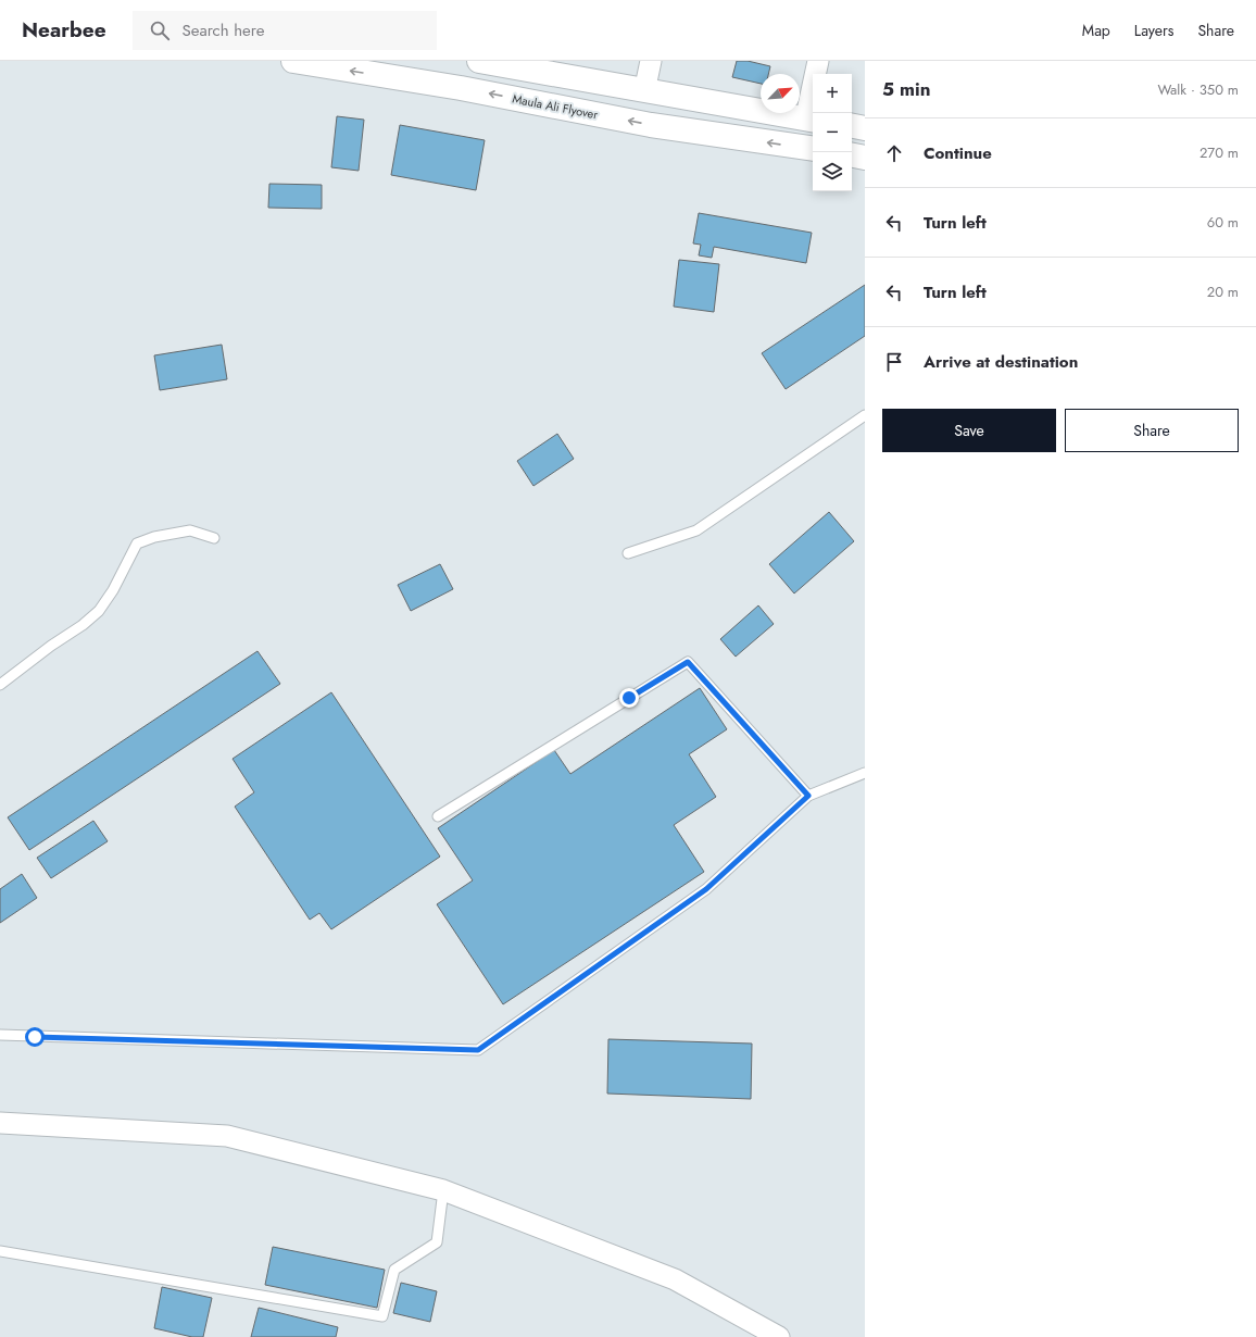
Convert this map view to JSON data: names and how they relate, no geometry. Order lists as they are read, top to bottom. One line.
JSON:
{"streets":{"main road":["Maula Ali Flyover"]},"north":"top right","page":{"header":"Nearbee","search":"Search here","nav":["Map","Layers","Share"],"heading":["5 min","Walk · 350 m"],"map_buttons":["+","−"],"list":[["Continue","270 m"],["Turn left","60 m"],["Turn left","20 m"],"Arrive at destination"],"buttons":["Save","Share"]}}
